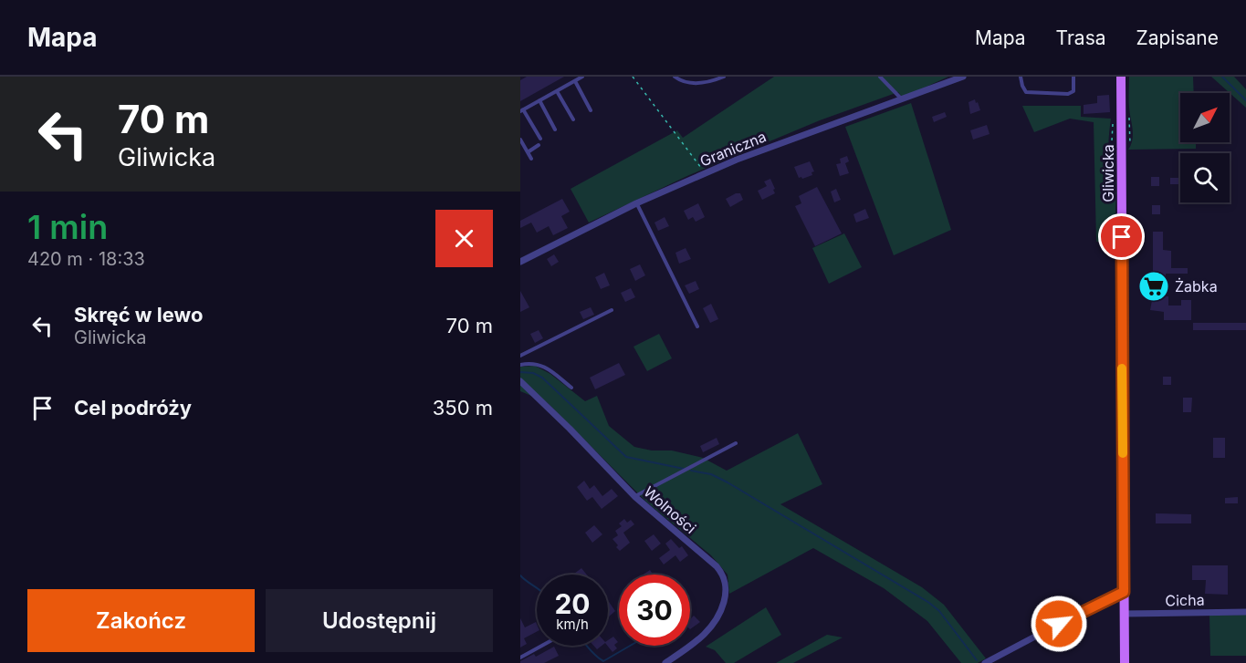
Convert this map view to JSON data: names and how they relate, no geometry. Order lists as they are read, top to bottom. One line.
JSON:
{"streets":{"main road":["Gliwicka"],"street":["Graniczna","Wolności","Cicha"]},"crossings":[["Gliwicka","Cicha"]],"places":{"supermarket":["Żabka"]},"north":"top right","page":{"header":"Mapa","nav":["Mapa","Trasa","Zapisane"],"turn":["70 m","Gliwicka"],"heading":["1 min","420 m · 18:33"],"list":[{"name":"Skręć w lewo","note":"Gliwicka","value":"70 m"},{"name":"Cel podróży","value":"350 m"}],"speed":"20 km/h","limit":"30","buttons":["Zakończ","Udostępnij"]}}
